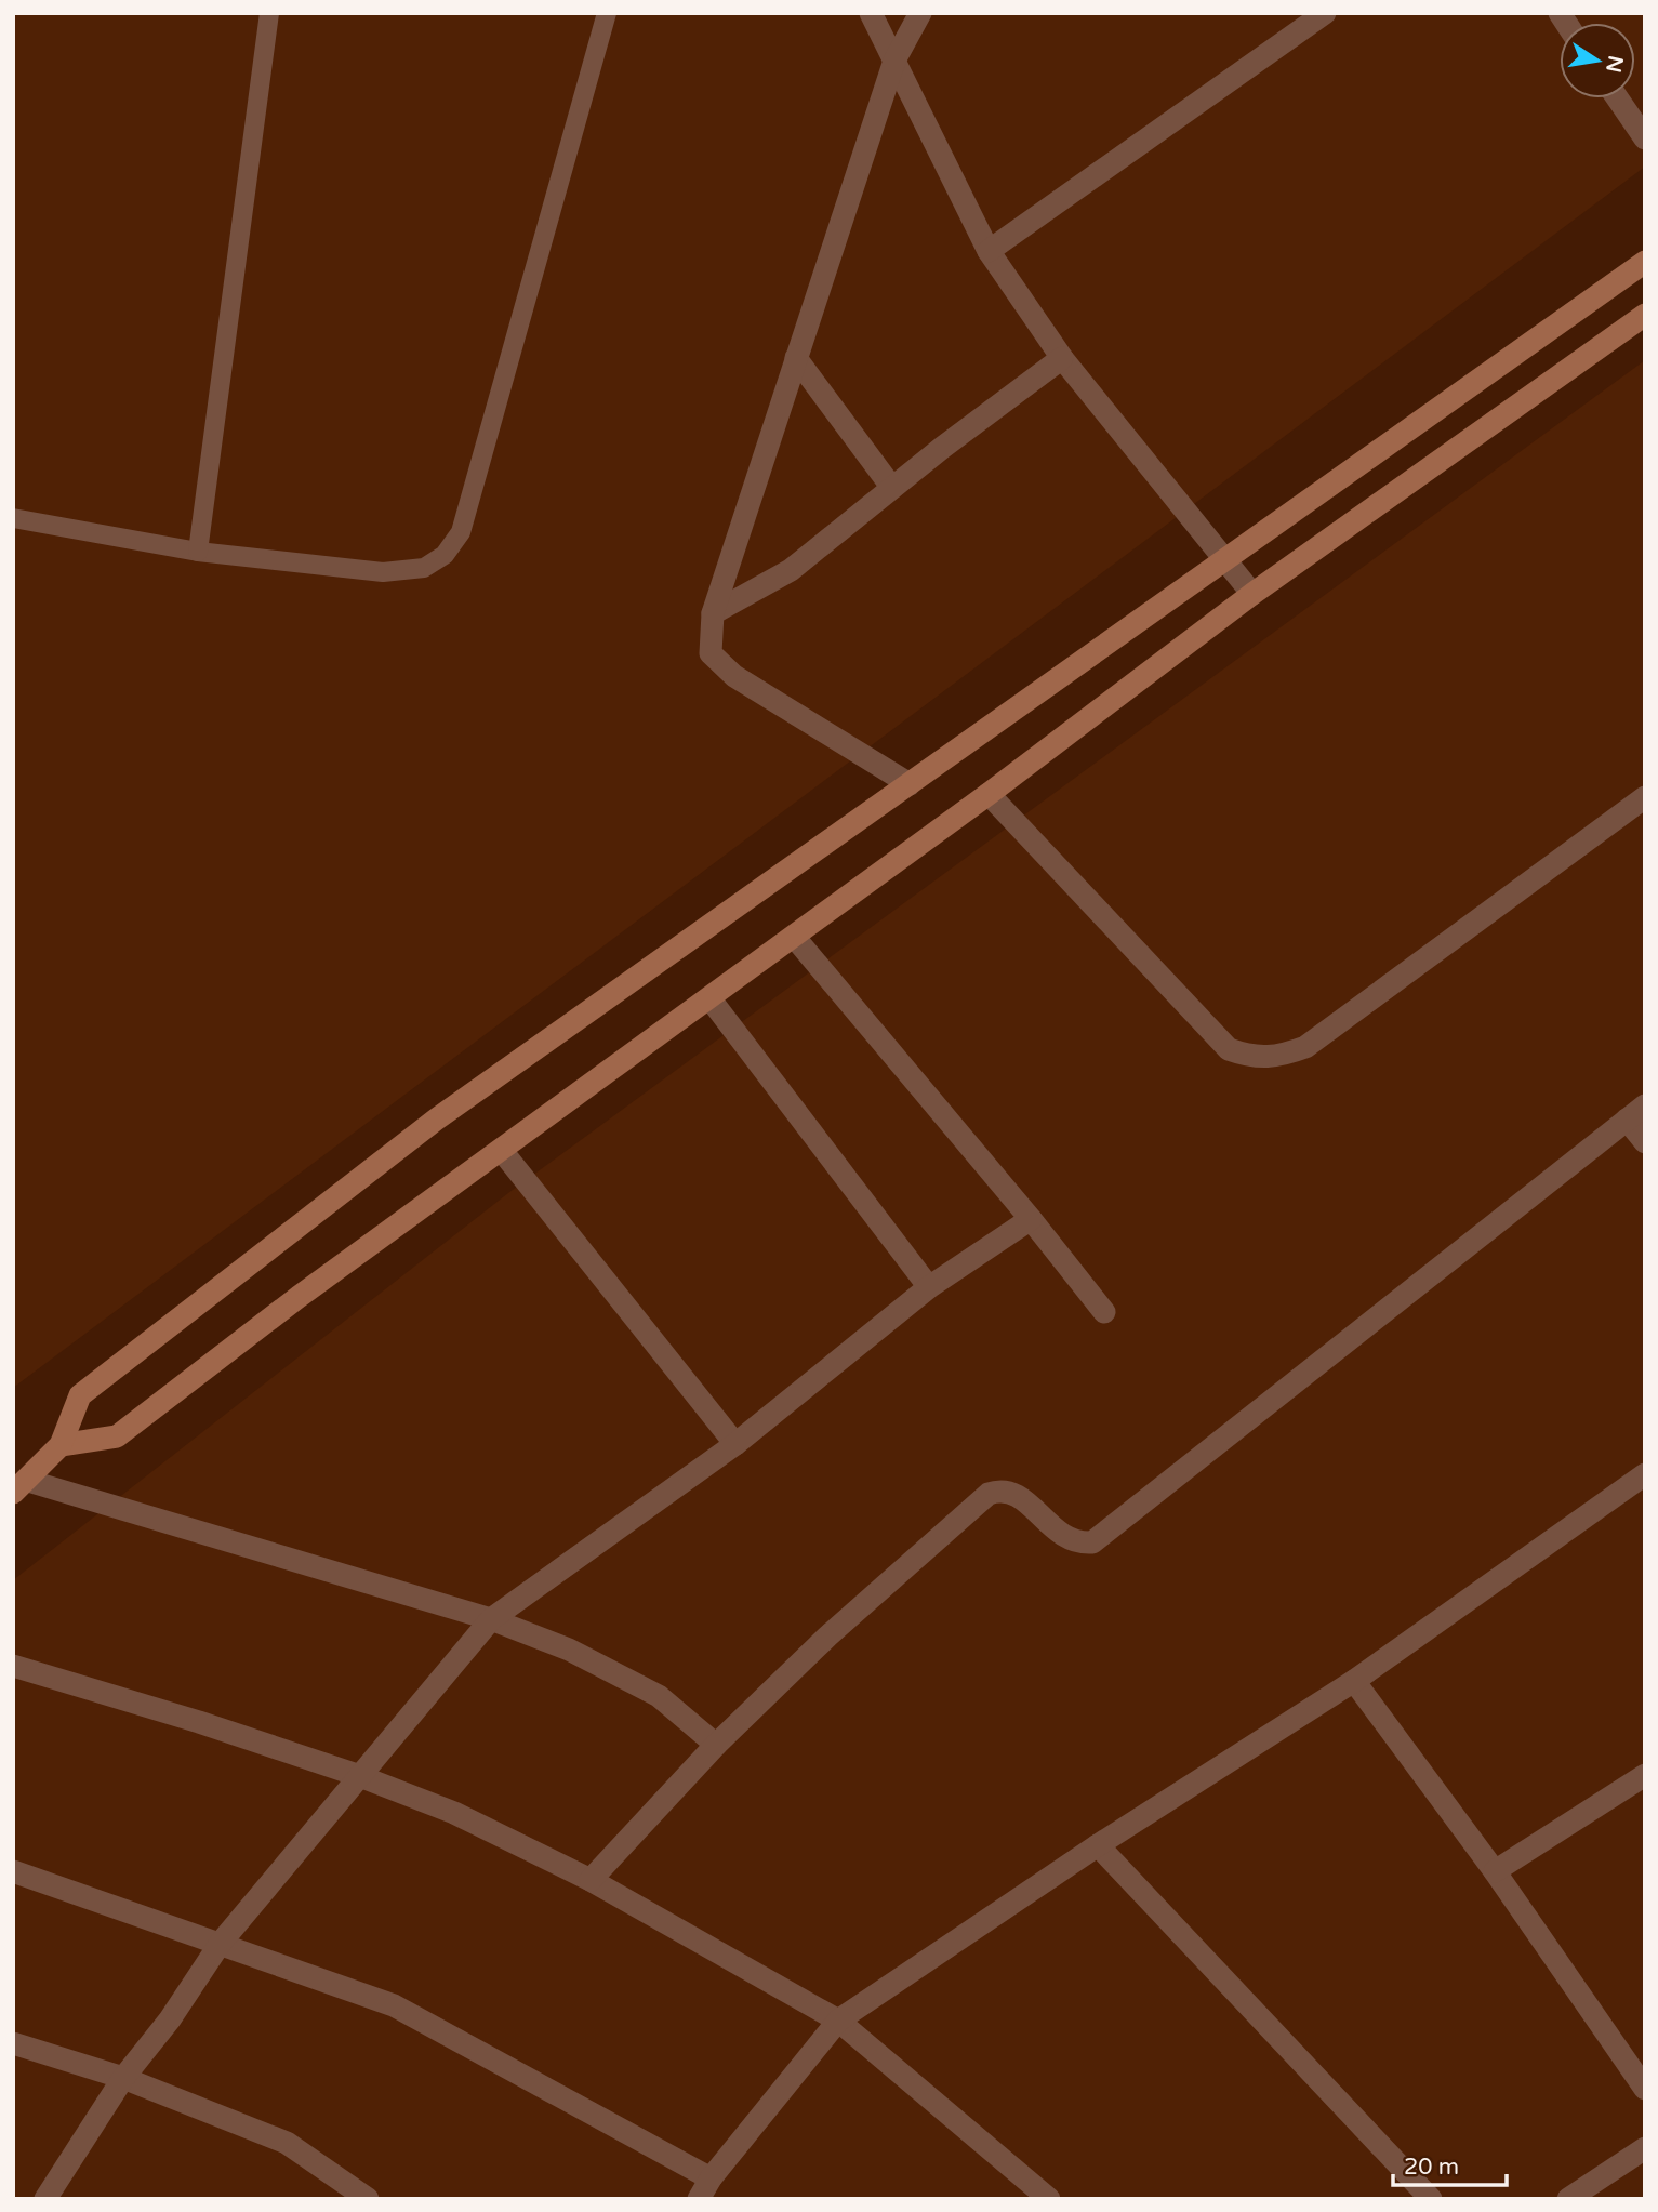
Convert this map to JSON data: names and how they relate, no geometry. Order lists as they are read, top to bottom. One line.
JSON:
{"scale_bar":"20 m","north":"right"}
